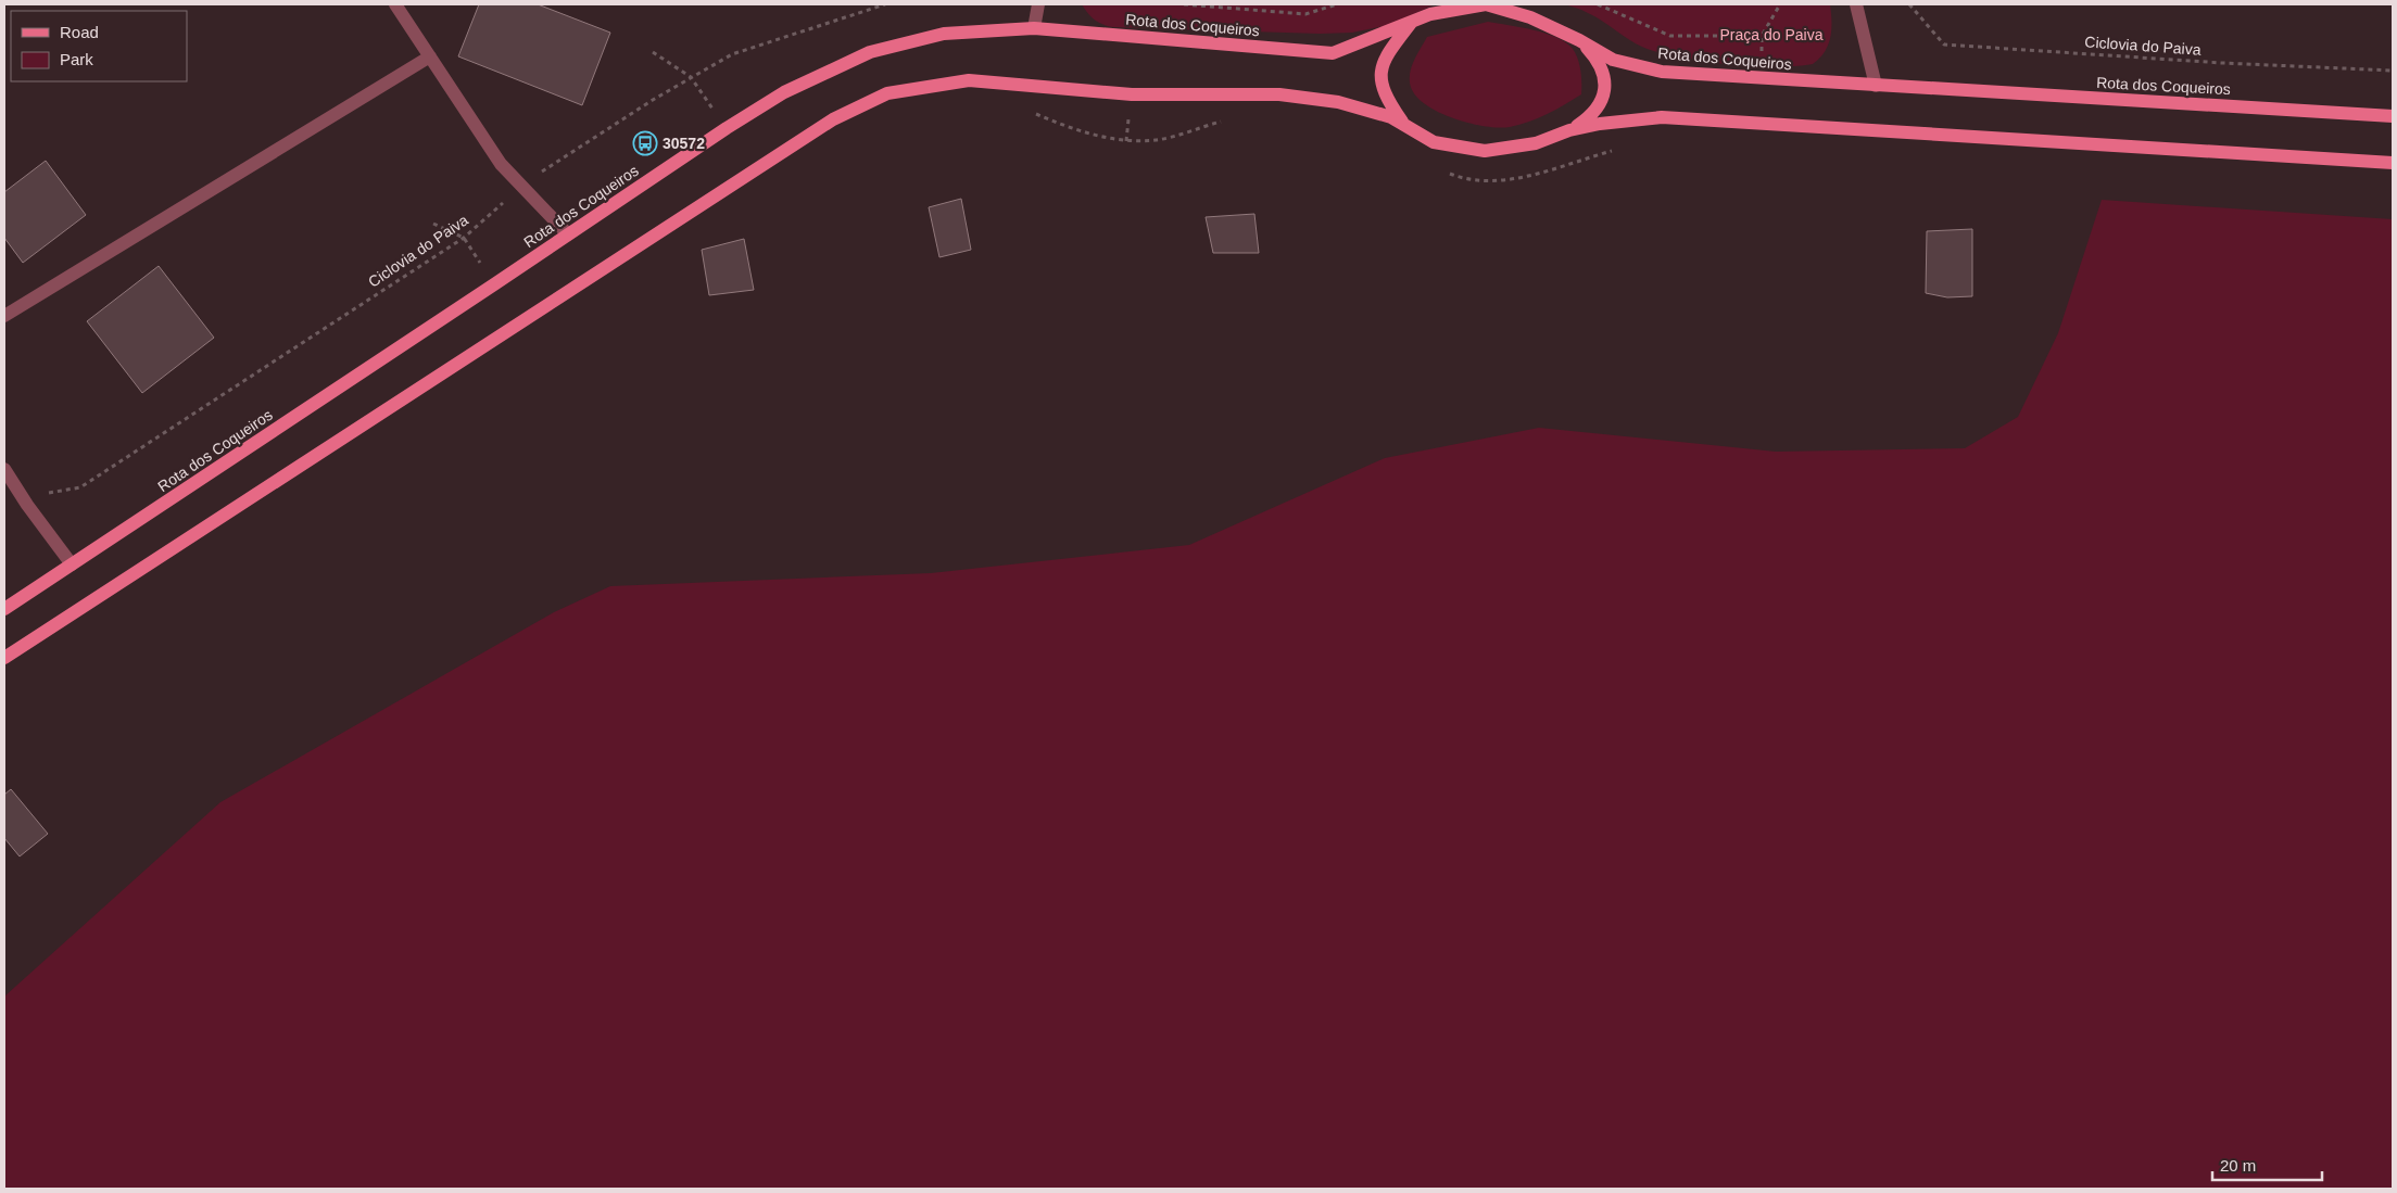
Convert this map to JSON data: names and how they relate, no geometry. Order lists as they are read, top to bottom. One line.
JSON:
{"streets":{"main road":["Rota dos Coqueiros"],"path":["Ciclovia do Paiva"]},"parks":["Praça do Paiva"],"places":{"bus stop":["30572"]},"legend":["Road","Park"],"scale_bar":"20 m"}
